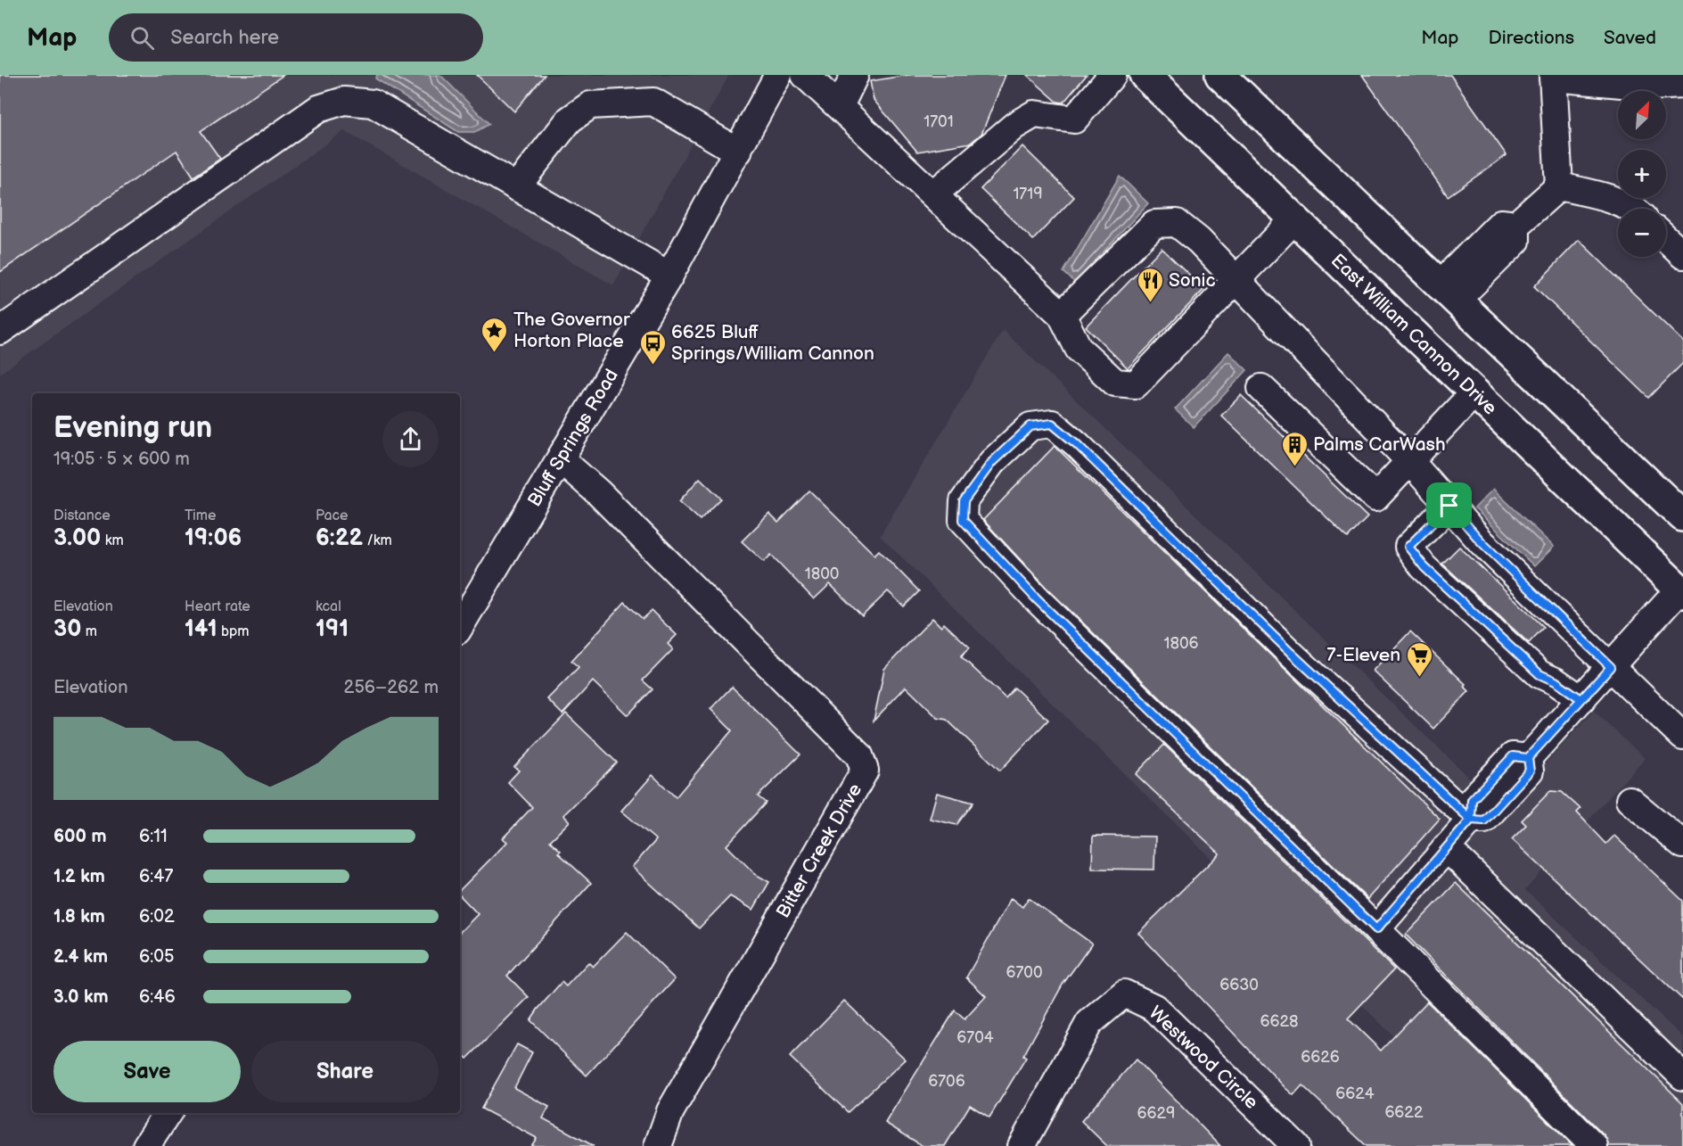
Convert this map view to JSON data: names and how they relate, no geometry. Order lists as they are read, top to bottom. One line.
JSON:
{"streets":{"main road":["East William Cannon Drive"],"street":["Bluff Springs Road","Bitter Creek Drive","Westwood Circle"]},"crossings":[["Bluff Springs Road","Bitter Creek Drive"]],"places":{"restaurant":["Sonic"],"place":["The Governor Horton Place"],"bus stop":["6625 Bluff Springs/William Cannon"],"building":["Palms CarWash"],"supermarket":["7-Eleven"]},"house_numbers":["1701","1719","1800","1806","6700","6630","6628","6704","6626","6706","6624","6622","6629"],"north":"top right","page":{"header":"Map","search":"Search here","nav":["Map","Directions","Saved"],"map_buttons":["+","−"],"heading":["Evening run","19:05 · 5 × 600 m"],"stats":[["Distance","3.00 km"],["Time","19:06"],["Pace","6:22 /km"],["Elevation","30 m"],["Heart rate","141 bpm"],["kcal","191"]],"chart":["Elevation","256–262 m"],"list":[{"name":"600 m","note":"6:11"},{"name":"1.2 km","note":"6:47"},{"name":"1.8 km","note":"6:02"},{"name":"2.4 km","note":"6:05"},{"name":"3.0 km","note":"6:46"}],"buttons":["Save","Share"]}}
